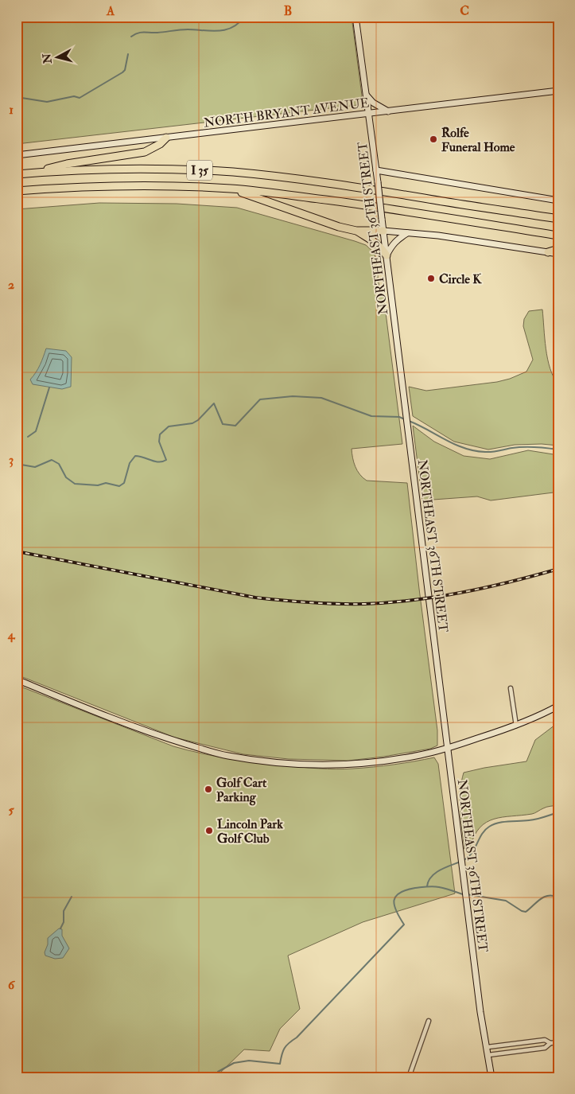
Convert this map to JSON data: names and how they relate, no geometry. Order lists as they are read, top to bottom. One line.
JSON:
{"streets":{"highway":["I 35"],"main road":["NORTH BRYANT AVENUE","NORTHEAST 36TH STREET"]},"crossings":[["NORTH BRYANT AVENUE","NORTHEAST 36TH STREET"]],"places":["Rolfe Funeral Home","Circle K","Golf Cart Parking","Lincoln Park Golf Club"],"north":"left","grid":{"columns":["A","B","C"],"rows":["1","2","3","4","5","6"]}}
